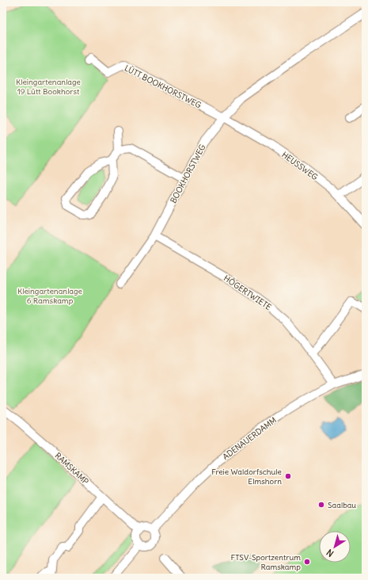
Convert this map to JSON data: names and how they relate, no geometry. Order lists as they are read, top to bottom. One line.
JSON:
{"streets":{"street":["LÜTT BOOKHORSTWEG","HEUSSWEG","BOOKHORSTWEG","HÖGERTWIETE","ADENAUERDAMM","RAMSKAMP"]},"crossings":[["LÜTT BOOKHORSTWEG","HEUSSWEG"],["LÜTT BOOKHORSTWEG","BOOKHORSTWEG"],["HEUSSWEG","BOOKHORSTWEG"],["BOOKHORSTWEG","HÖGERTWIETE"],["HÖGERTWIETE","ADENAUERDAMM"],["ADENAUERDAMM","RAMSKAMP"]],"parks":["Kleingartenanlage 19 Lütt Bookhorst","Kleingartenanlage 6 Ramskamp"],"places":["Freie Waldorfschule Elmshorn","Saalbau","FTSV-Sportzentrum Ramskamp"],"north":"bottom left"}
